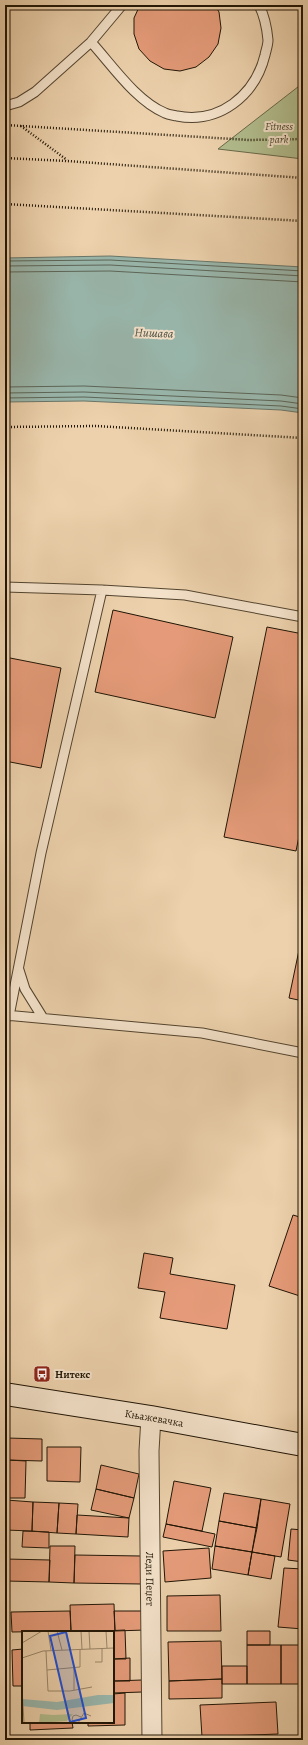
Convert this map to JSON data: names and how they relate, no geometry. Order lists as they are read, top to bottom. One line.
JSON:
{"streets":{"main road":["Књажевачка"],"street":["Леди Пеџет"]},"crossings":[["Књажевачка","Леди Пеџет"]],"water":["Нишава"],"parks":["Fitness park"],"places":{"bus stop":["Нитекс"]}}
